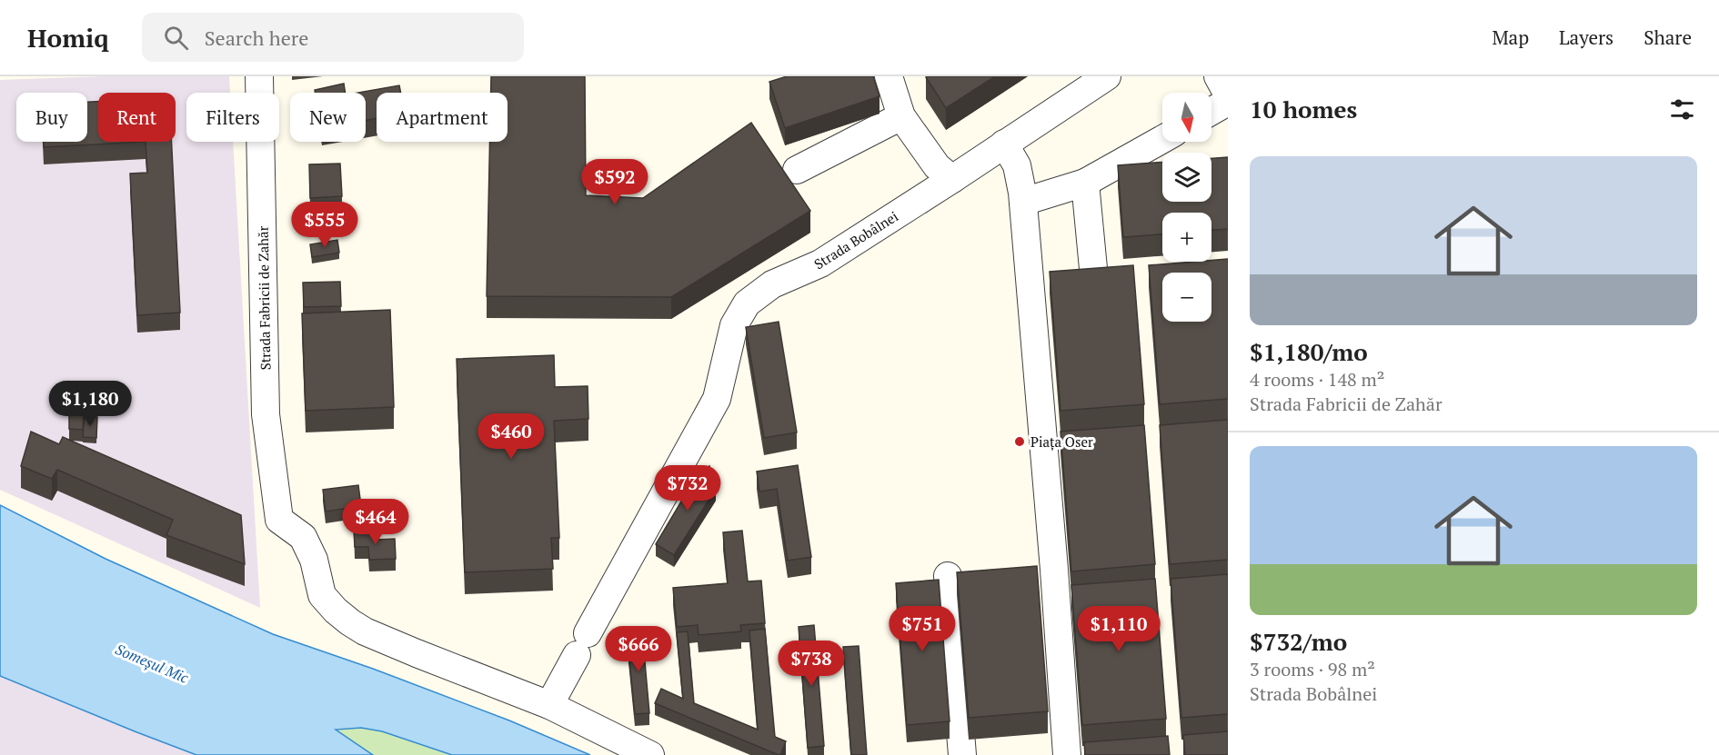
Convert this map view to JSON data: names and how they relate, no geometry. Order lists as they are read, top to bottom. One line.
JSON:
{"streets":{"street":["Strada Bobâlnei","Strada Fabricii de Zahăr"]},"crossings":[["Strada Bobâlnei","Strada Fabricii de Zahăr"]],"water":["Someșul Mic"],"places":["Piața Oser"],"north":"bottom","page":{"header":"Homiq","search":"Search here","nav":["Map","Layers","Share"],"heading":"10 homes","map_buttons":["+","−"],"chip":["Buy","Rent","Filters","New","Apartment"],"list":[{"name":"$1,180/mo","note":"4 rooms · 148 m² · Strada Fabricii de Zahăr"},{"name":"$732/mo","note":"3 rooms · 98 m² · Strada Bobâlnei"}],"price":["$592","$555","$1,180","$460","$732","$464","$751","$1,110","$666","$738"]}}
